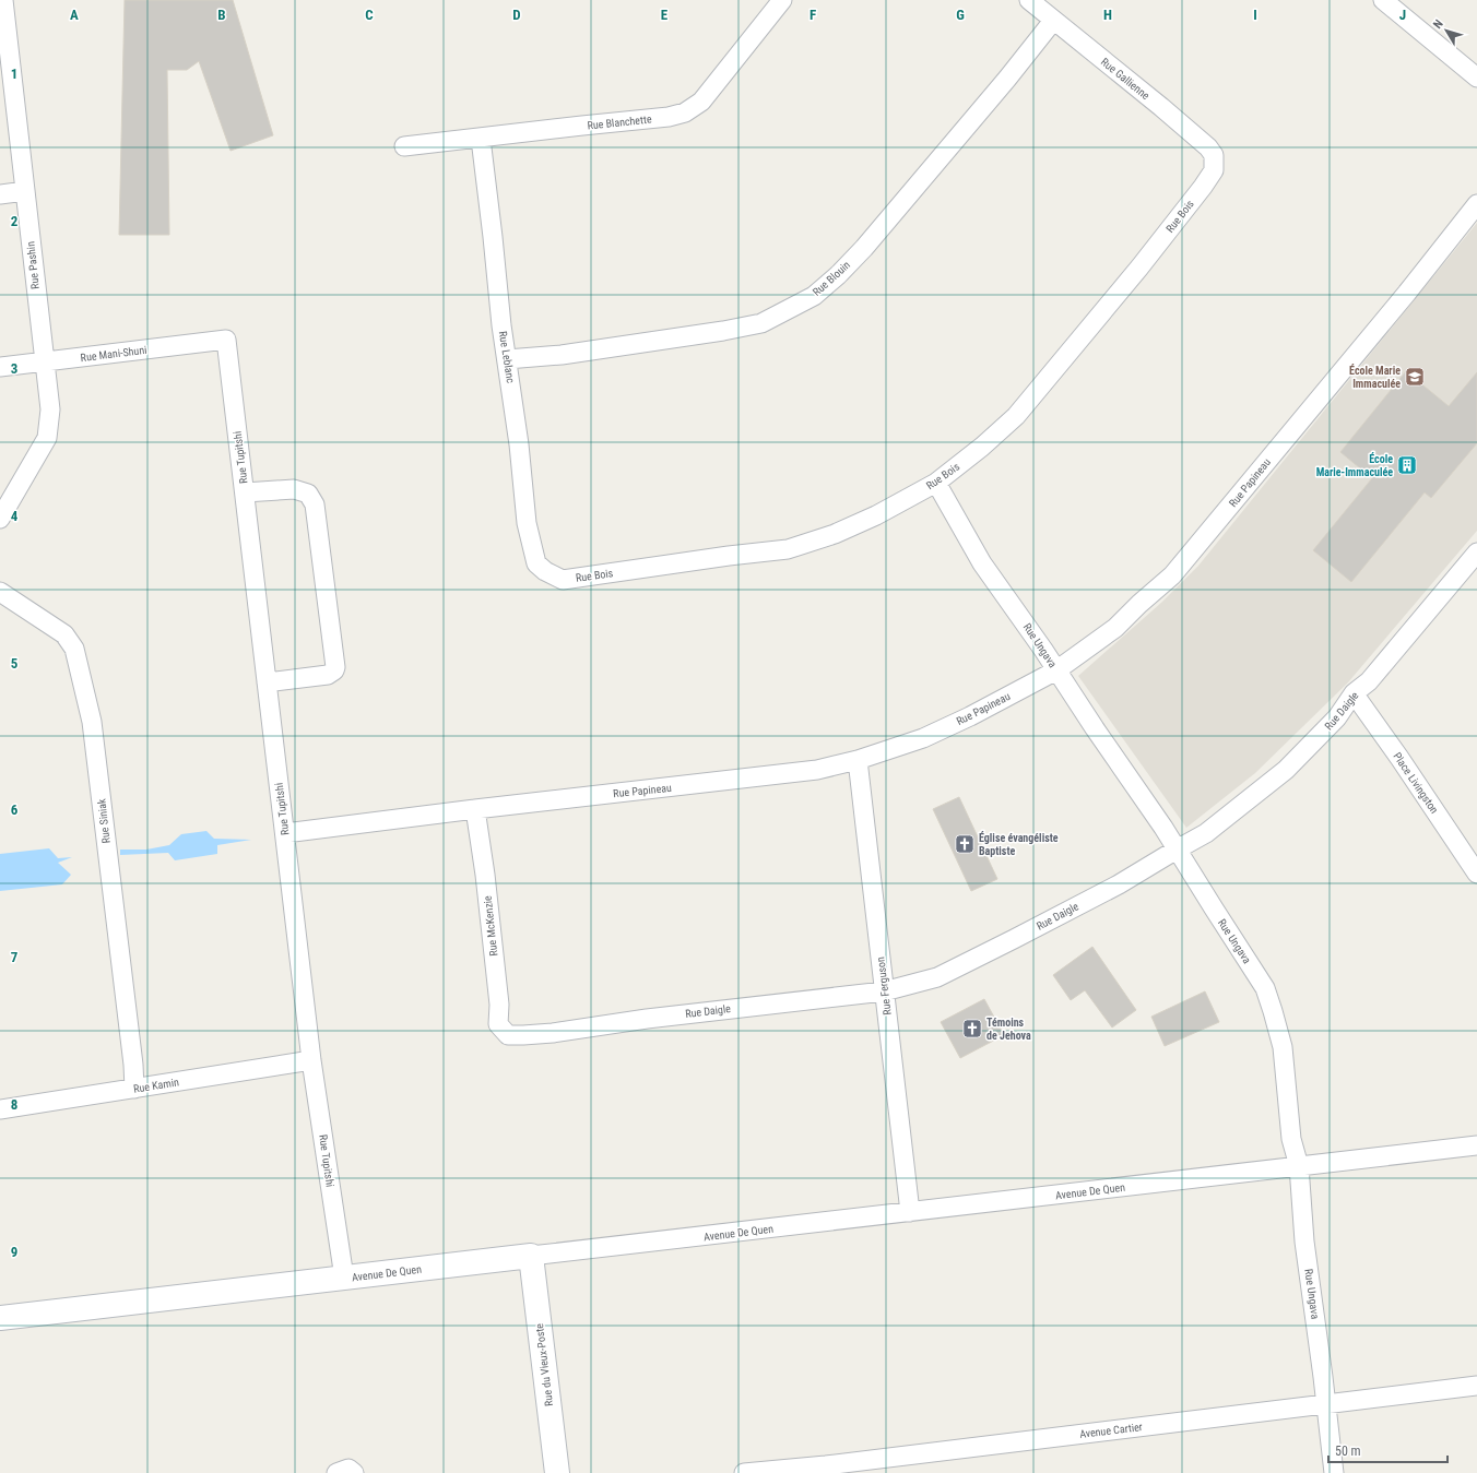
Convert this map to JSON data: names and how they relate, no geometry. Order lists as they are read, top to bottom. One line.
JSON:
{"streets":{"street":["Rue Gallienne","Rue Blanchette","Rue Bois","Rue Pashin","Rue Blouin","Rue Mani-Shuni","Rue Leblanc","Rue Tupitshi","Rue Papineau","Rue Ungava","Rue Daigle","Place Livingston","Rue Siniak","Rue McKenzie","Rue Ferguson","Rue Kamin","Avenue De Quen","Rue du Vieux-Poste","Avenue Cartier"]},"crossings":[["Rue Gallienne","Rue Bois"],["Rue Gallienne","Rue Blouin"],["Rue Blanchette","Rue Leblanc"],["Rue Bois","Rue Leblanc"],["Rue Bois","Rue Ungava"],["Rue Pashin","Rue Mani-Shuni"],["Rue Blouin","Rue Leblanc"],["Rue Mani-Shuni","Rue Tupitshi"],["Rue Tupitshi","Rue Papineau"],["Rue Tupitshi","Rue Kamin"],["Rue Tupitshi","Avenue De Quen"],["Rue Papineau","Rue Ungava"],["Rue Papineau","Rue McKenzie"],["Rue Papineau","Rue Ferguson"],["Rue Ungava","Rue Daigle"],["Rue Ungava","Avenue De Quen"],["Rue Ungava","Avenue Cartier"],["Rue Daigle","Place Livingston"],["Rue Daigle","Rue McKenzie"],["Rue Daigle","Rue Ferguson"],["Rue Siniak","Rue Kamin"],["Rue Ferguson","Avenue De Quen"],["Avenue De Quen","Rue du Vieux-Poste"]],"places":{"school or university":["École Marie Immaculée"],"building":["École Marie-Immaculée"],"church":["Église évangéliste Baptiste","Témoins de Jehova"]},"scale_bar":"50 m","north":"top left","grid":{"columns":["A","B","C","D","E","F","G","H","I","J"],"rows":["1","2","3","4","5","6","7","8","9"]}}
